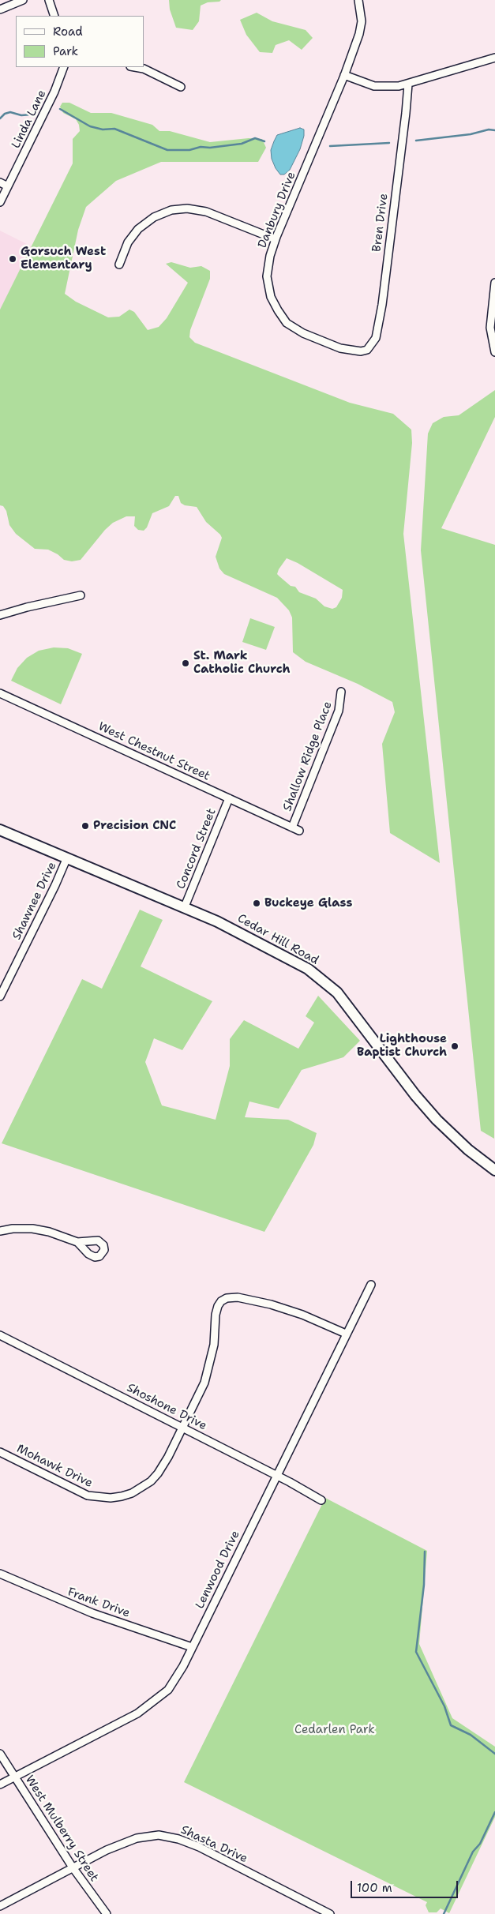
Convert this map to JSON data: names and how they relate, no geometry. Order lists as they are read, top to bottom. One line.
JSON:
{"streets":{"main road":["Cedar Hill Road"],"street":["Linda Lane","Danbury Drive","Bren Drive","West Chestnut Street","Shallow Ridge Place","Concord Street","Shawnee Drive","Shoshone Drive","Mohawk Drive","Lenwood Drive","Frank Drive","West Mulberry Street","Shasta Drive"]},"crossings":[["Danbury Drive","Bren Drive"],["West Chestnut Street","Shallow Ridge Place"],["West Chestnut Street","Concord Street"],["Concord Street","Cedar Hill Road"],["Shawnee Drive","Cedar Hill Road"],["Shoshone Drive","Mohawk Drive"],["Shoshone Drive","Lenwood Drive"],["Mohawk Drive","Lenwood Drive"],["Lenwood Drive","Frank Drive"],["Lenwood Drive","West Mulberry Street"],["West Mulberry Street","Shasta Drive"]],"parks":["Cedarlen Park"],"places":["Gorsuch West Elementary","St. Mark Catholic Church","Precision CNC","Buckeye Glass","Lighthouse Baptist Church"],"legend":["Road","Park"],"scale_bar":"100 m"}
